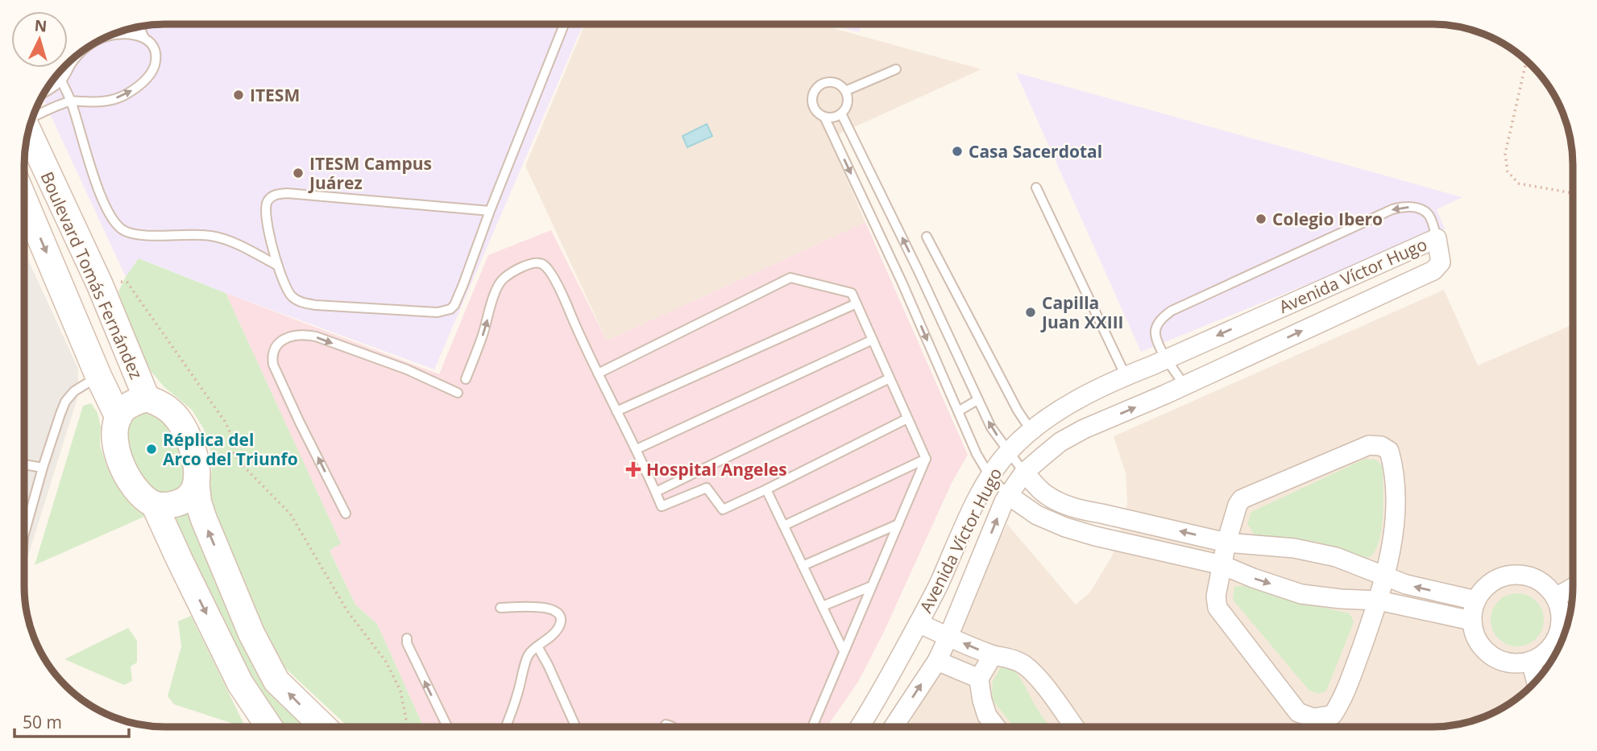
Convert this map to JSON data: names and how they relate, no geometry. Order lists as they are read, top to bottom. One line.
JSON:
{"streets":{"main road":["Boulevard Tomás Fernández"],"street":["Avenida Víctor Hugo"]},"places":{"other":["ITESM","Casa Sacerdotal","ITESM Campus Juárez","Colegio Ibero","Capilla Juan XXIII","Réplica del Arco del Triunfo"],"health":["Hospital Angeles"]},"scale_bar":"50 m","north":"top"}
